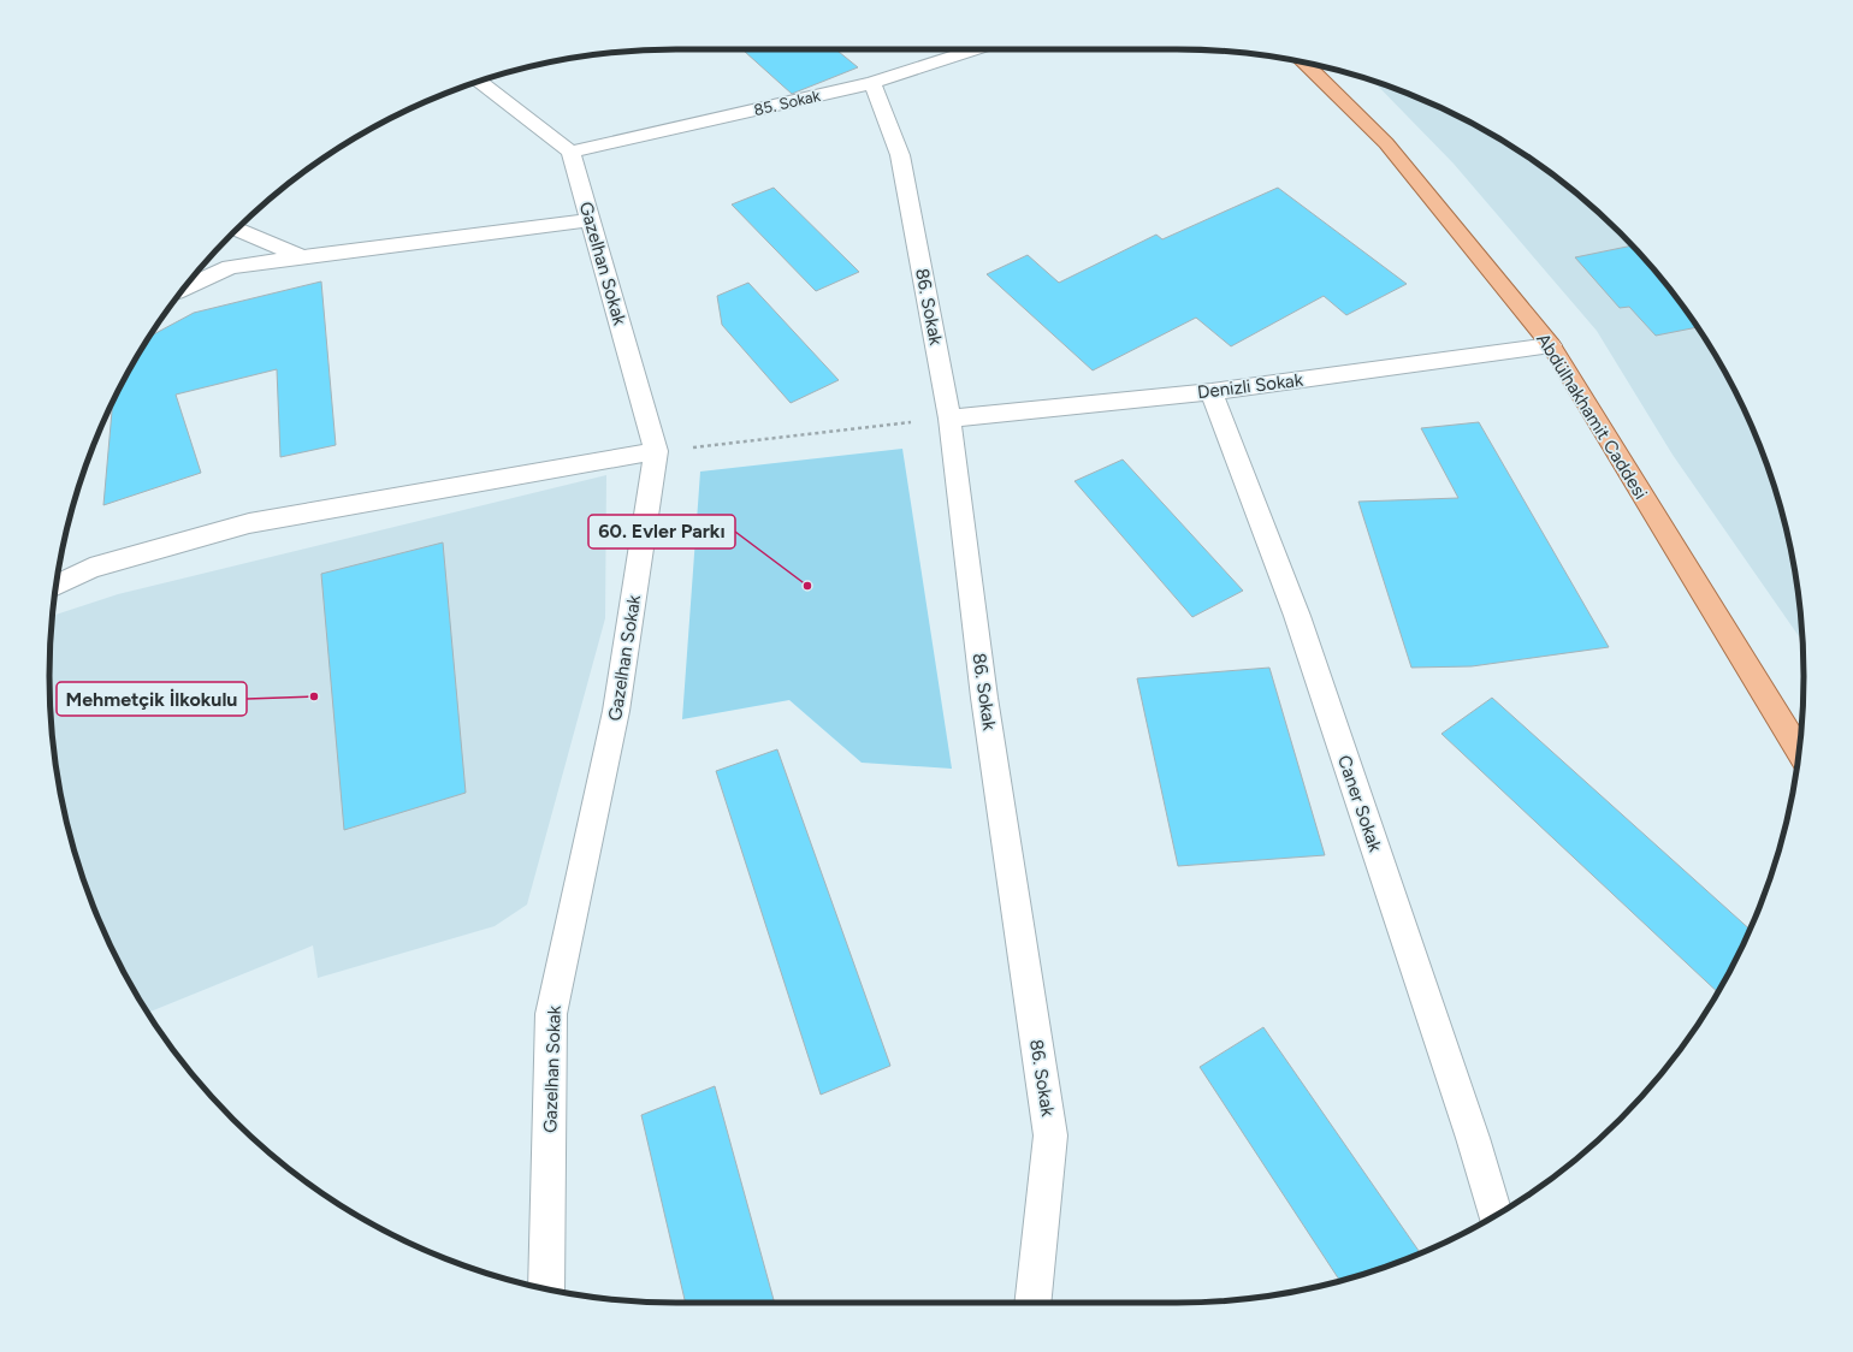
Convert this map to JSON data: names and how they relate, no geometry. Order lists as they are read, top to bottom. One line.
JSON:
{"streets":{"main road":["Abdülhakhamit Caddesi"],"street":["85. Sokak","Gazelhan Sokak","86. Sokak","Denizli Sokak","Caner Sokak"]},"crossings":[["85. Sokak","Gazelhan Sokak"],["85. Sokak","86. Sokak"],["86. Sokak","Denizli Sokak"],["Denizli Sokak","Abdülhakhamit Caddesi"],["Denizli Sokak","Caner Sokak"]],"places":["60. Evler Parkı","Mehmetçik İlkokulu"]}
